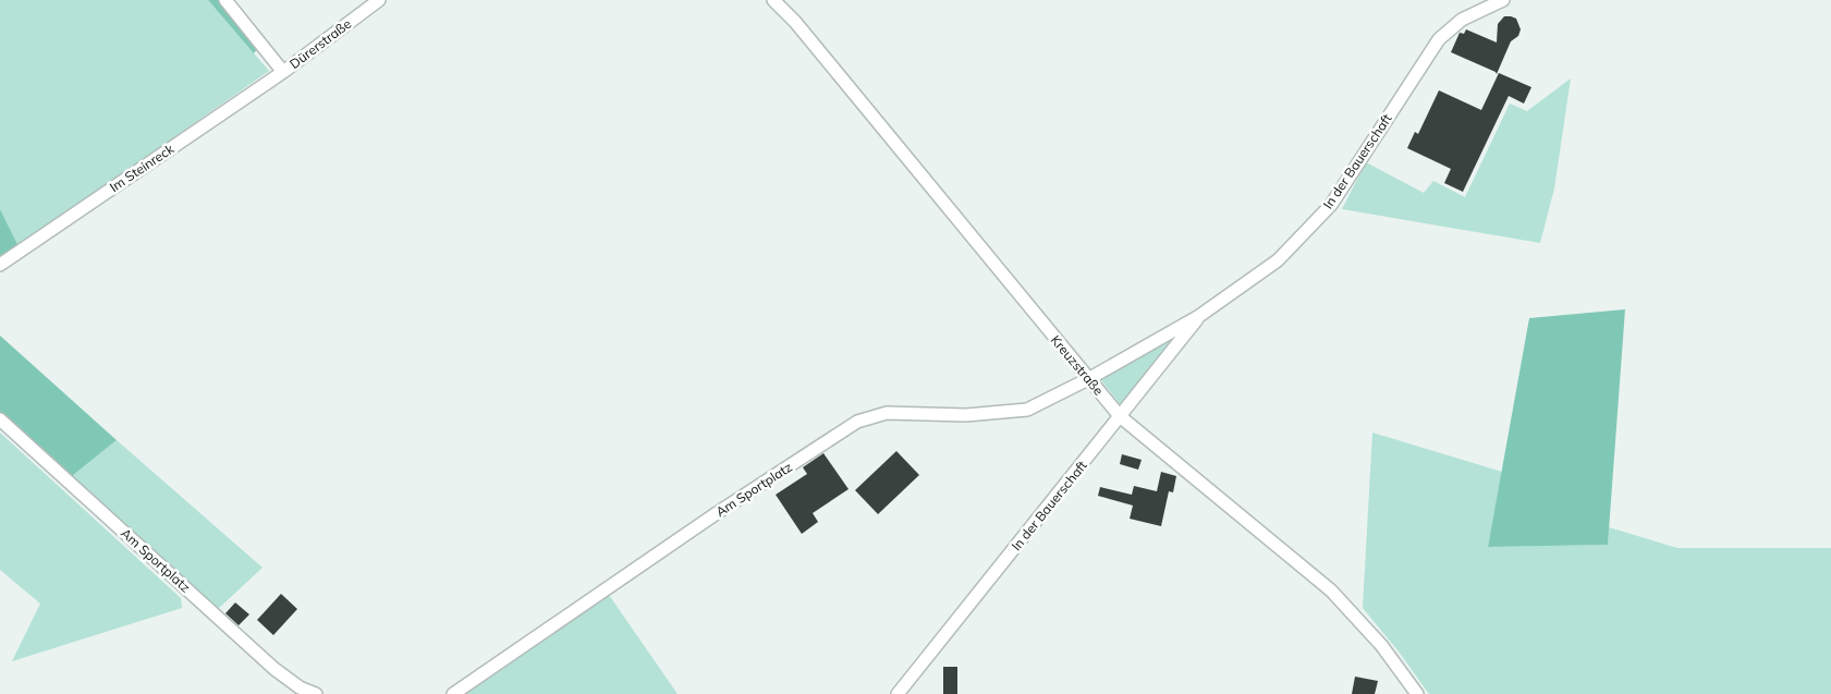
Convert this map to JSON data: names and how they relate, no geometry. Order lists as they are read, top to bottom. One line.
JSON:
{"streets":{"street":["Dürerstraße","In der Bauerschaft","Im Steinreck","Kreuzstraße","Am Sportplatz"]},"crossings":[["Dürerstraße","Im Steinreck"],["In der Bauerschaft","Kreuzstraße"],["In der Bauerschaft","Am Sportplatz"],["Kreuzstraße","Am Sportplatz"]]}
